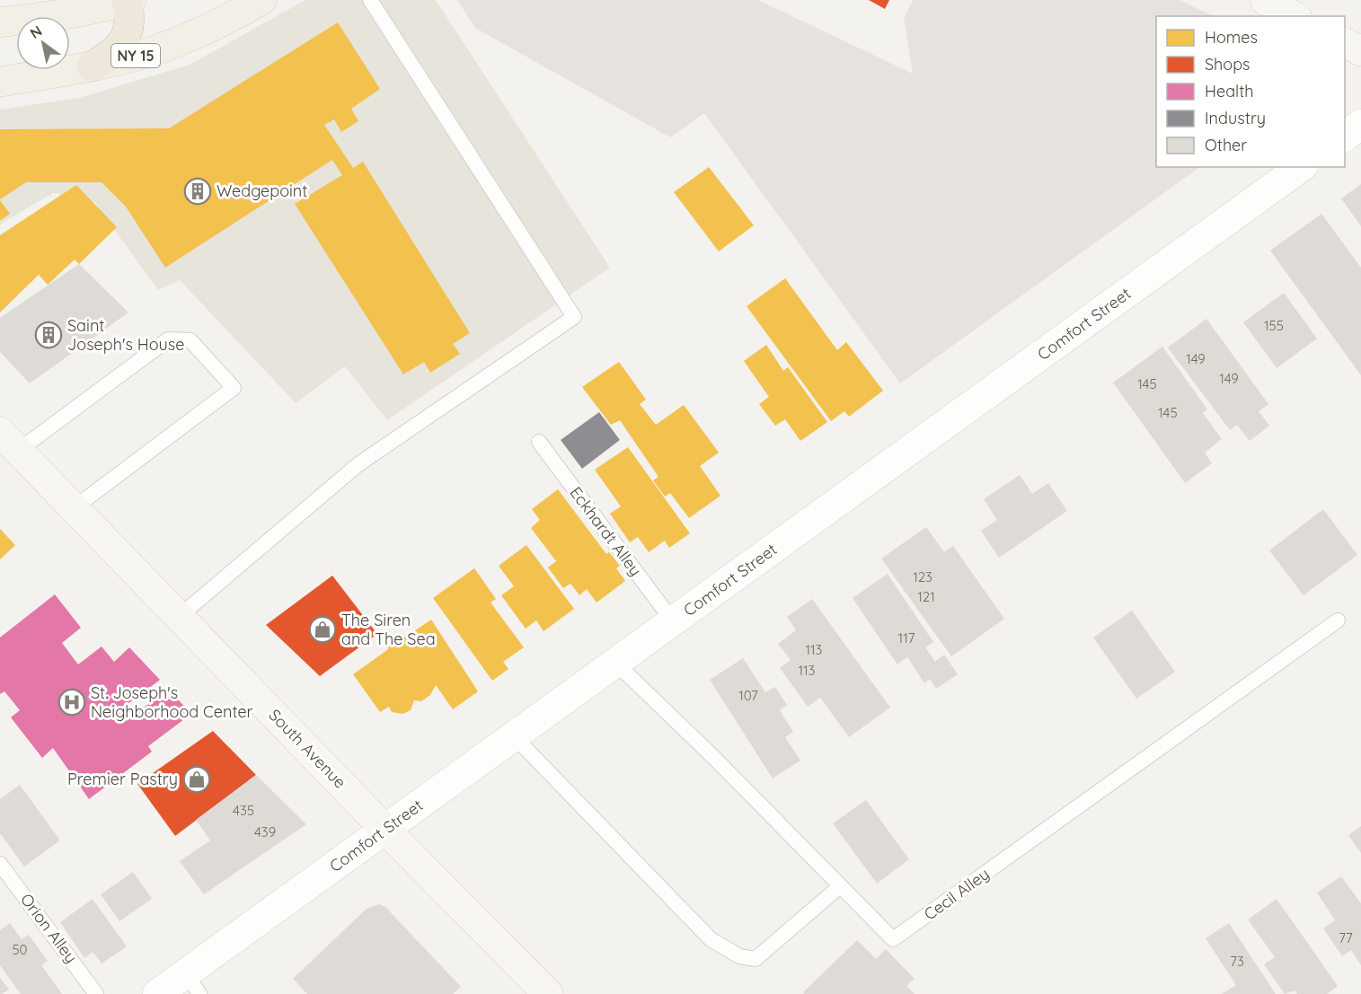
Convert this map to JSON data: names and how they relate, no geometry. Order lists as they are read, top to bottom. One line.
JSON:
{"streets":{"main road":["NY 15","South Avenue"],"street":["Comfort Street"],"lane":["Eckhardt Alley","Cecil Alley","Orion Alley"]},"crossings":[["Comfort Street","Eckhardt Alley"],["Comfort Street","South Avenue"],["Comfort Street","Cecil Alley"]],"places":{"building":["Wedgepoint","Saint Joseph's House"],"shop":["The Siren and The Sea","Premier Pastry"],"hospital":["St. Joseph's Neighborhood Center"]},"house_numbers":["155","149","149","145","145","123","121","117","113","113","107","435","439","77","50","73"],"legend":["Homes","Shops","Health","Industry","Other"],"north":"top left"}
